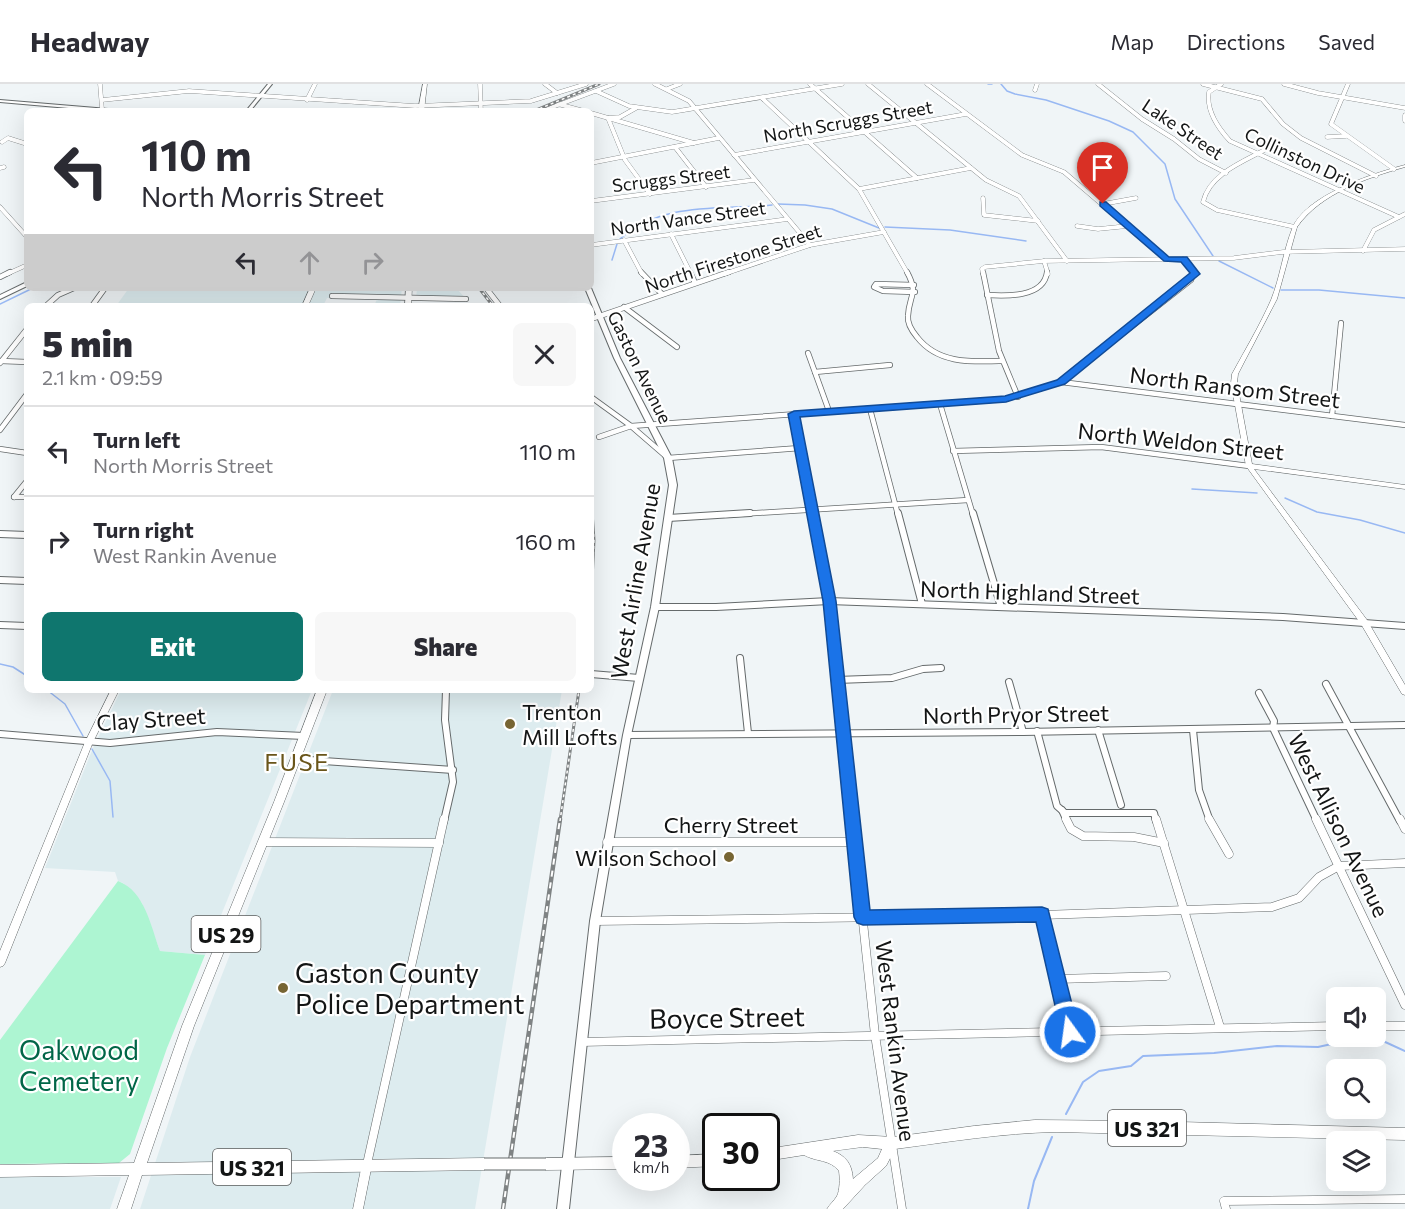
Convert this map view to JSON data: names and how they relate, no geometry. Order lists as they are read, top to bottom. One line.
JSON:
{"streets":{"main road":["Gaston Avenue","West Airline Avenue","US 29","US 321"],"street":["North Scruggs Street","Lake Street","Collinston Drive","Scruggs Street","North Vance Street","North Firestone Street","North Ransom Street","North Weldon Street","North Highland Street","North Pryor Street","Clay Street","Cherry Street","West Allison Avenue","Boyce Street","West Rankin Avenue"]},"crossings":[["North Firestone Street","Gaston Avenue"],["Gaston Avenue","North Ransom Street"],["Gaston Avenue","West Airline Avenue"],["North Ransom Street","West Airline Avenue"],["North Ransom Street","West Rankin Avenue"],["West Airline Avenue","North Highland Street"],["West Airline Avenue","North Pryor Street"],["West Airline Avenue","Cherry Street"],["West Airline Avenue","Boyce Street"],["West Airline Avenue","US 321"],["North Highland Street","West Rankin Avenue"],["North Pryor Street","West Allison Avenue"],["North Pryor Street","West Rankin Avenue"],["Clay Street","US 29"],["Cherry Street","West Rankin Avenue"],["US 29","US 321"],["Boyce Street","West Rankin Avenue"],["West Rankin Avenue","US 321"]],"districts":["FUSE"],"parks":["Oakwood Cemetery"],"places":["Trenton Mill Lofts","Wilson School","Gaston County Police Department"],"page":{"header":"Headway","nav":["Map","Directions","Saved"],"turn":["110 m","North Morris Street"],"heading":["5 min","2.1 km · 09:59"],"list":[{"name":"Turn left","note":"North Morris Street","value":"110 m"},{"name":"Turn right","note":"West Rankin Avenue","value":"160 m"}],"buttons":["Exit","Share"],"speed":"23 km/h","limit":"30"}}
